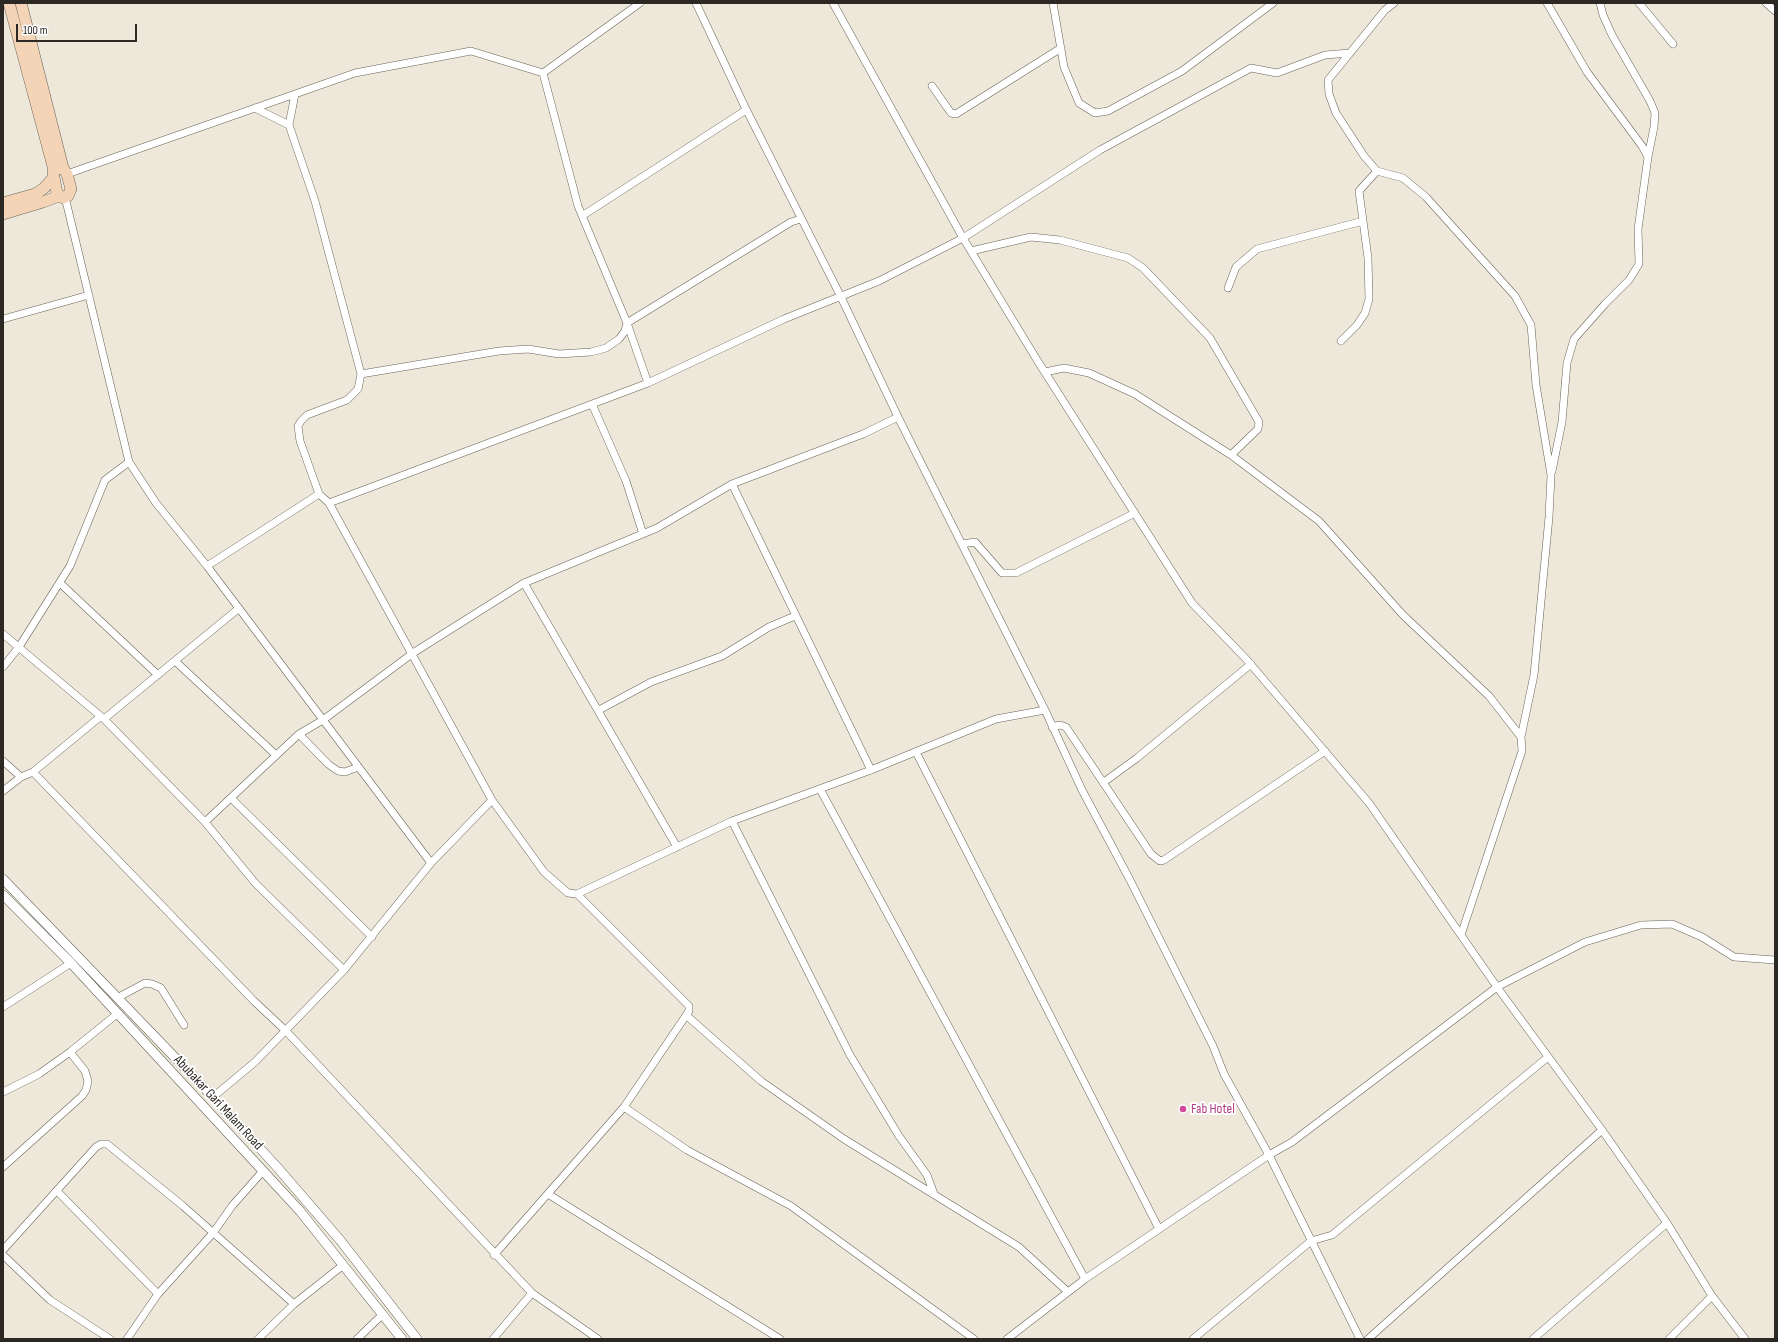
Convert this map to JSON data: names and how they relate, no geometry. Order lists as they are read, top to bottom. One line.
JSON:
{"streets":{"street":["Abubakar Gari Malam Road"]},"places":["Fab Hotel"],"scale_bar":"100 m"}
